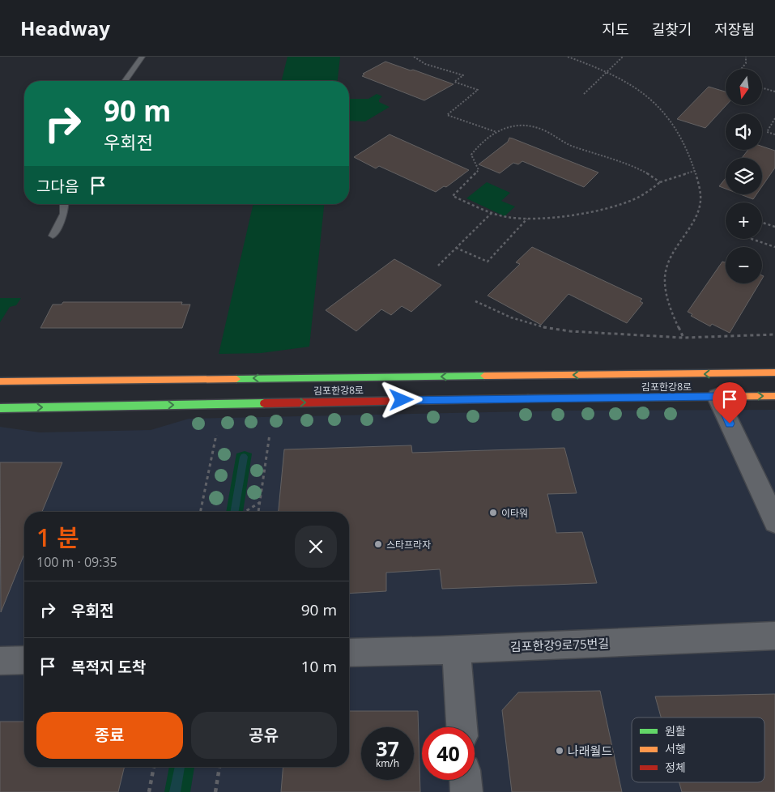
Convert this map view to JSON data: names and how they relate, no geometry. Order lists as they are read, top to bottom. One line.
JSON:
{"streets":{"street":["김포한강8로","김포한강9로75번길"]},"places":["이타워","스타프라자","나래월드"],"legend":["원활","서행","정체"],"north":"bottom","page":{"header":"Headway","nav":["지도","길찾기","저장됨"],"map_buttons":["+","−"],"turn":["90 m","우회전"],"then":"그다음","heading":["1 분","100 m · 09:35"],"list":[{"name":"우회전","value":"90 m"},{"name":"목적지 도착","value":"10 m"}],"buttons":["종료","공유"],"speed":"37 km/h","limit":"40"}}
